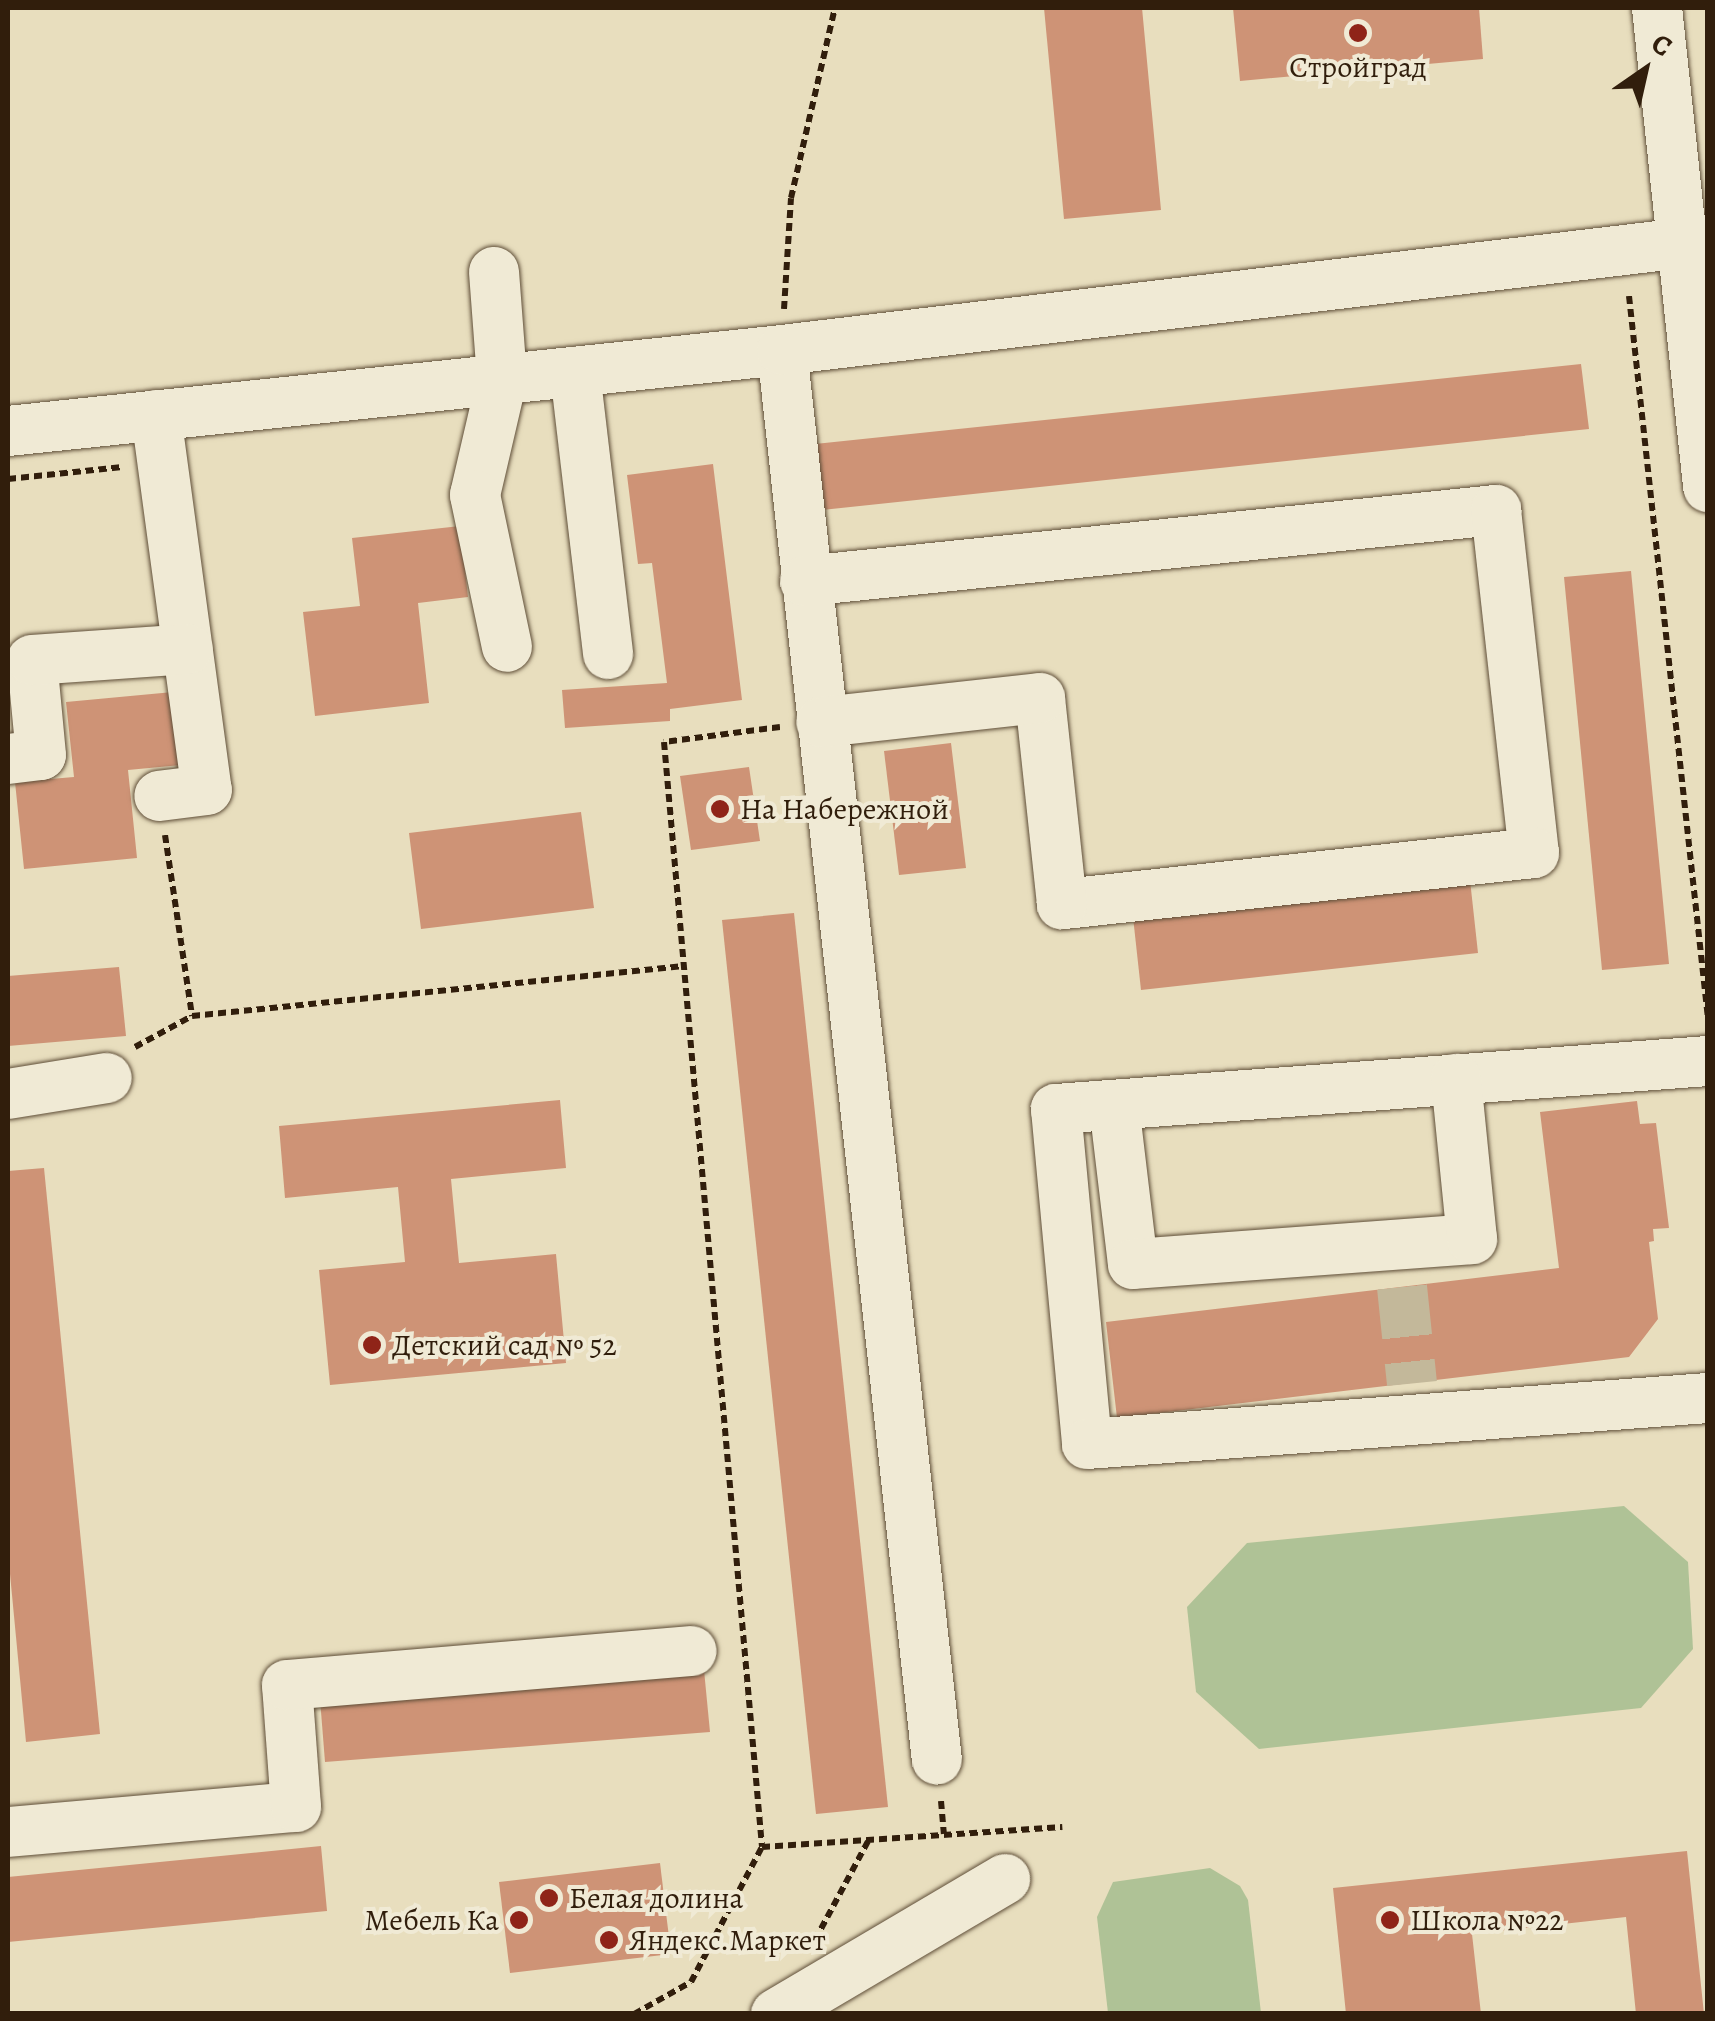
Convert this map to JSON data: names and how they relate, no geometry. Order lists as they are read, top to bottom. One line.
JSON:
{"places":["Стройград","На Набережной","Детский сад № 52","Белая долина","Мебель Ка","Школа №22","Яндекс.Маркет"],"north":"top right"}
